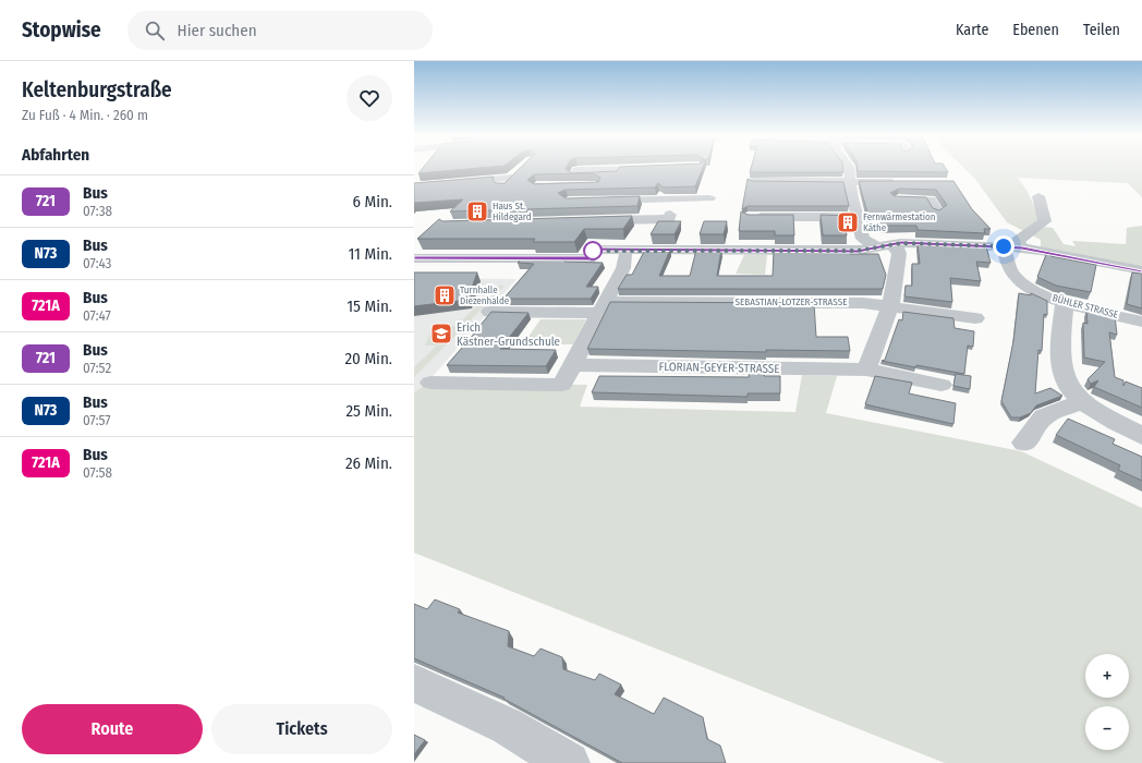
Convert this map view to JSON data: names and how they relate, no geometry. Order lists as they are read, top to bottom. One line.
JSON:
{"streets":{"street":["SEBASTIAN-LOTZER-STRASSE","BÜHLER STRASSE","FLORIAN-GEYER-STRASSE"]},"places":{"building":["Haus St. Hildegard","Fernwärmestation Käthe","Turnhalle Diezenhalde"],"school or university":["Erich Kästner-Grundschule"]},"lines":["bus line 721"],"page":{"header":"Stopwise","search":"Hier suchen","nav":["Karte","Ebenen","Teilen"],"heading":[["Keltenburgstraße","Zu Fuß · 4 Min. · 260 m"],"Abfahrten"],"list":[{"mark":"721","name":"Bus","note":"07:38","value":"6 Min."},{"mark":"N73","name":"Bus","note":"07:43","value":"11 Min."},{"mark":"721A","name":"Bus","note":"07:47","value":"15 Min."},{"mark":"721","name":"Bus","note":"07:52","value":"20 Min."},{"mark":"N73","name":"Bus","note":"07:57","value":"25 Min."},{"mark":"721A","name":"Bus","note":"07:58","value":"26 Min."}],"map_buttons":["+","−"],"buttons":["Route","Tickets"]}}
